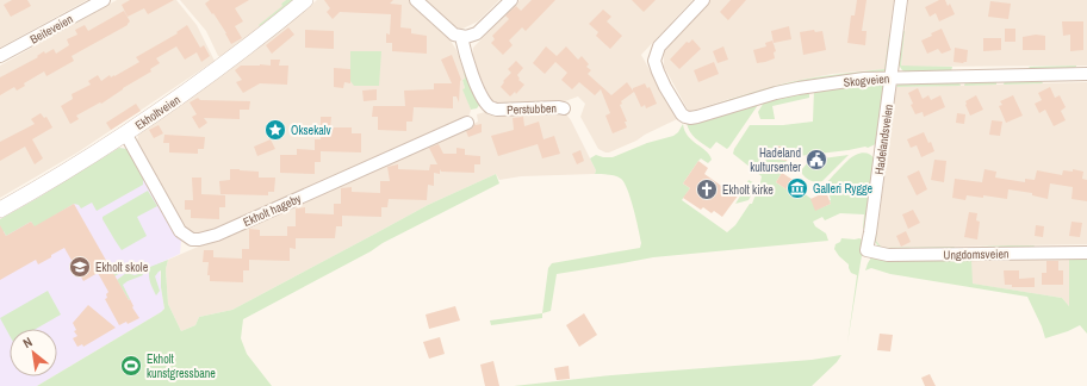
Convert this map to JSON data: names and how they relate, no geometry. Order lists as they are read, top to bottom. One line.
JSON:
{"streets":{"street":["Beiteveien","Skogveien","Perstubben","Ekholtveien","Hadelandsveien","Ekholt hageby","Ungdomsveien"]},"crossings":[["Skogveien","Hadelandsveien"],["Ekholtveien","Ekholt hageby"],["Hadelandsveien","Ungdomsveien"]],"places":{"place":["Oksekalv"],"public building":["Hadeland kultursenter"],"museum":["Galleri Rygge"],"church":["Ekholt kirke"],"school or university":["Ekholt skole"],"sports":["Ekholt kunstgressbane"]},"north":"top left"}
